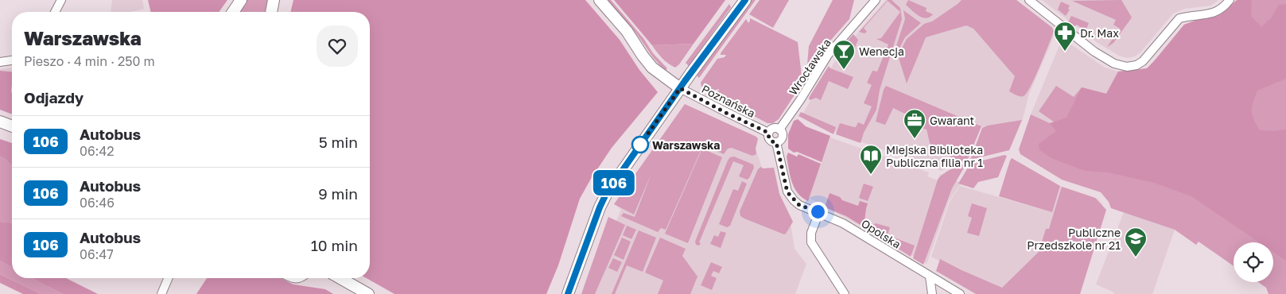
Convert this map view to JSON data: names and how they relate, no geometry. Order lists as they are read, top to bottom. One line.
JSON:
{"streets":{"street":["Wrocławska","Poznańska","Opolska"]},"crossings":[["Wrocławska","Poznańska"]],"places":{"pharmacy":["Dr. Max"],"bar":["Wenecja"],"office":["Gwarant"],"other":["Warszawska"],"library":["Miejska Biblioteka Publiczna filia nr 1"],"school or university":["Publiczne Przedszkole nr 21"]},"lines":["bus line 106"],"page":{"on_map":"106","heading":[["Warszawska","Pieszo · 4 min · 250 m"],"Odjazdy"],"list":[{"mark":"106","name":"Autobus","note":"06:42","value":"5 min"},{"mark":"106","name":"Autobus","note":"06:46","value":"9 min"},{"mark":"106","name":"Autobus","note":"06:47","value":"10 min"}]}}
